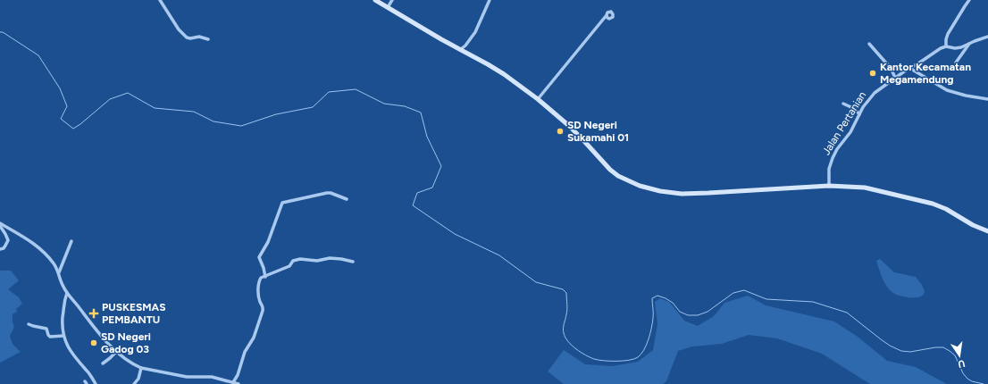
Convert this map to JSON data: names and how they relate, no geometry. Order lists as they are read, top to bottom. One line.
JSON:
{"streets":{"street":["Jalan Pertanian"]},"places":{"other":["Kantor Kecamatan Megamendung","SD Negeri Sukamahi 01","SD Negeri Gadog 03"],"health":["PUSKESMAS PEMBANTU"]},"north":"bottom"}
